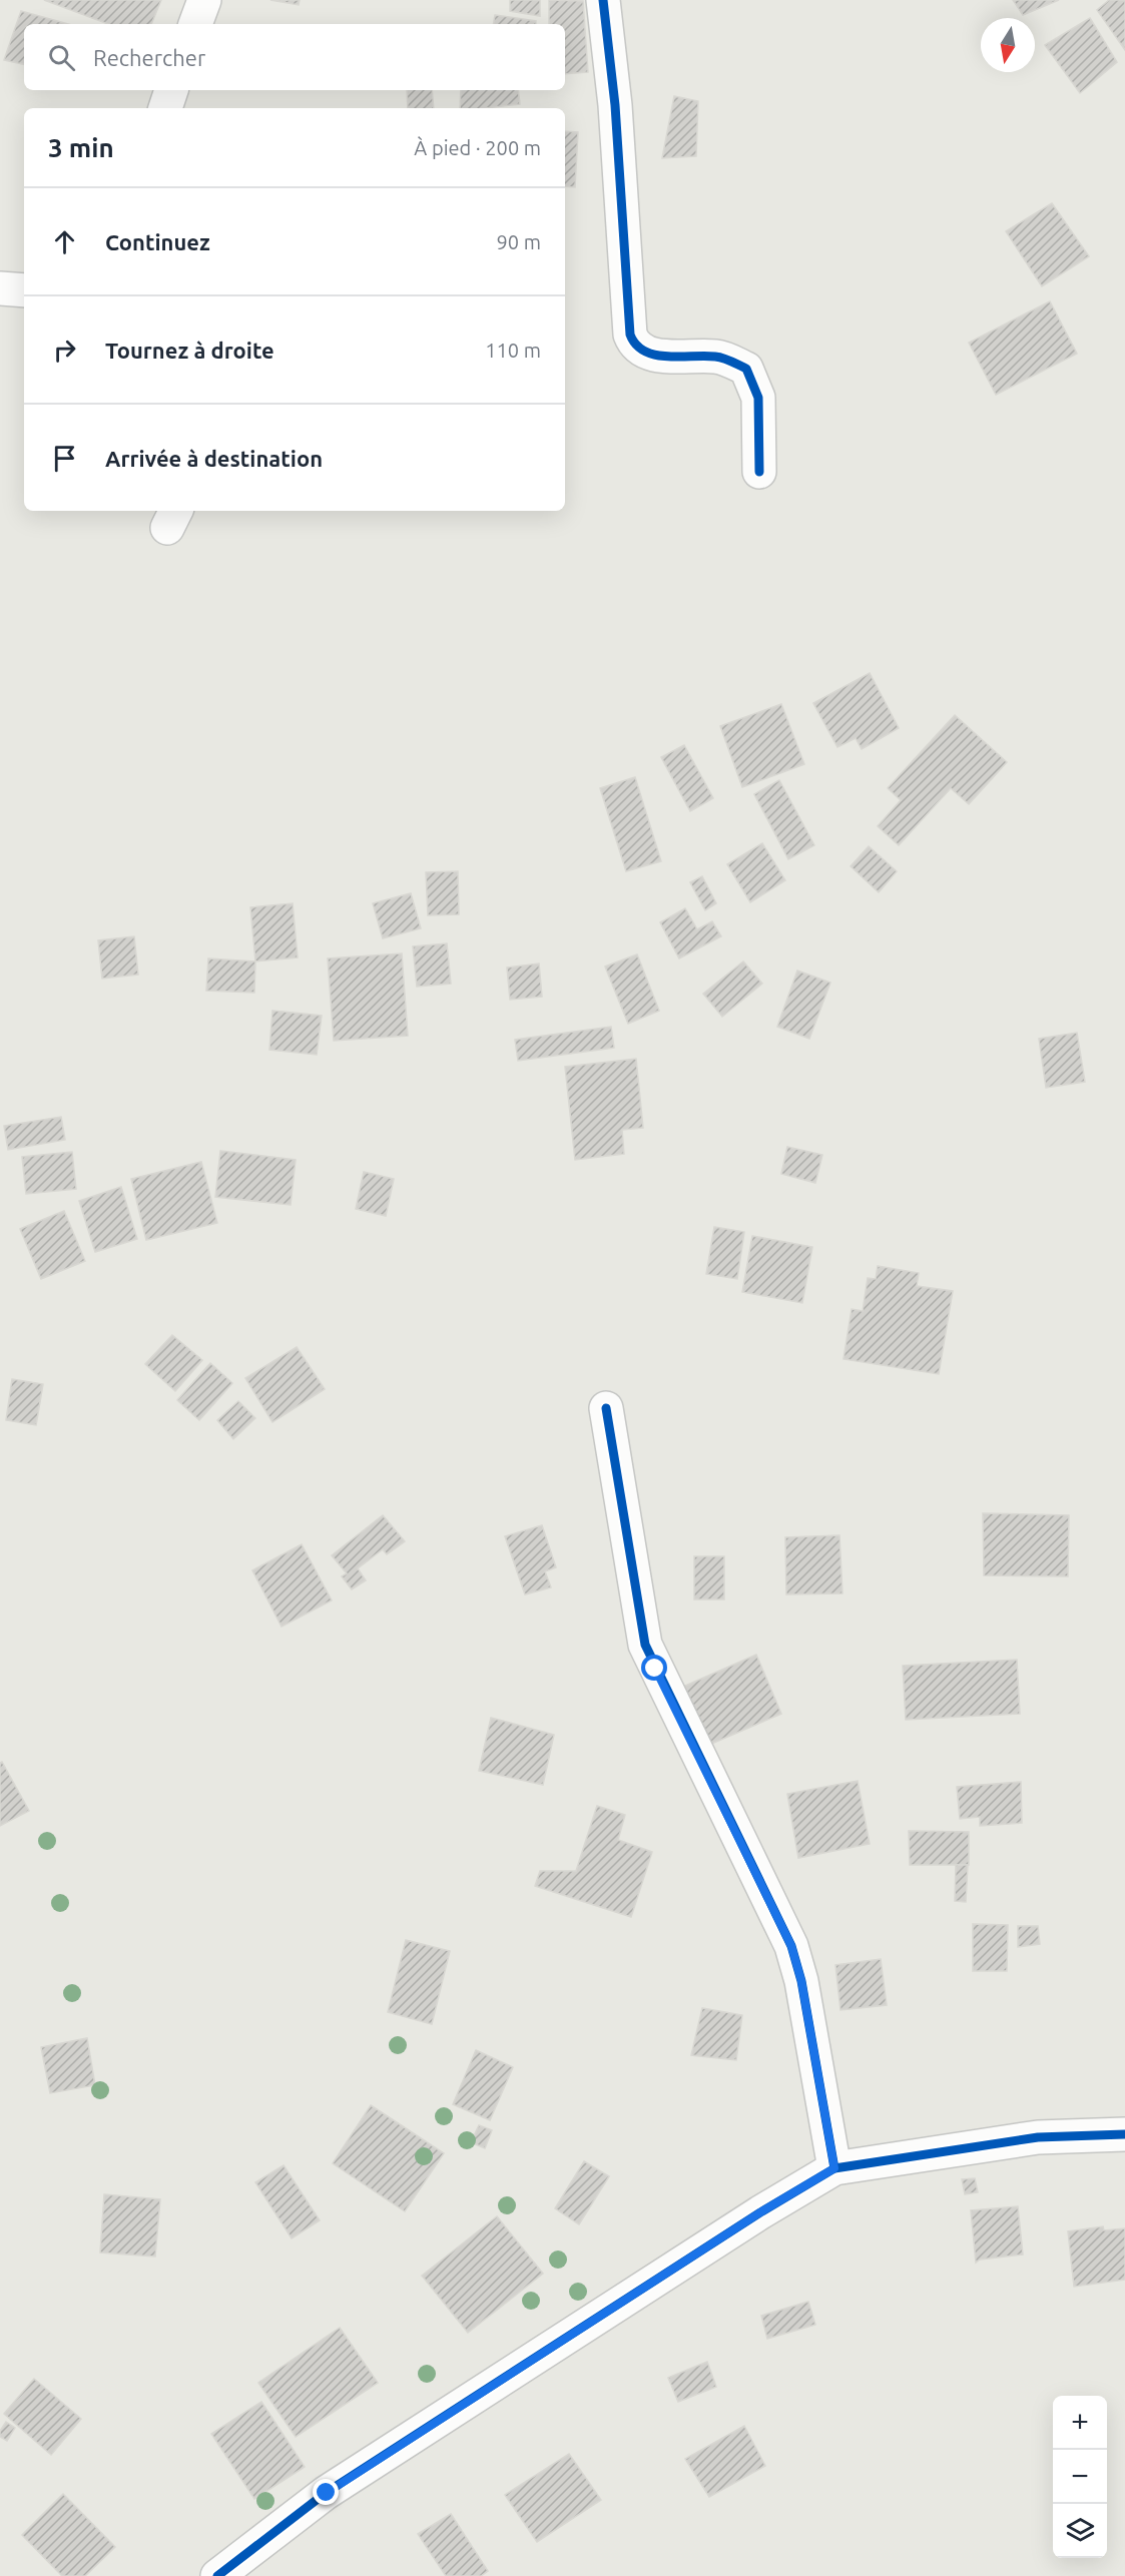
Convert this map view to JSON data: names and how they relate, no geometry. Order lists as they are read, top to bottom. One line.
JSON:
{"north":"bottom","page":{"search":"Rechercher","heading":["3 min","À pied · 200 m"],"list":[["Continuez","90 m"],["Tournez à droite","110 m"],"Arrivée à destination"],"map_buttons":["+","−"]}}
